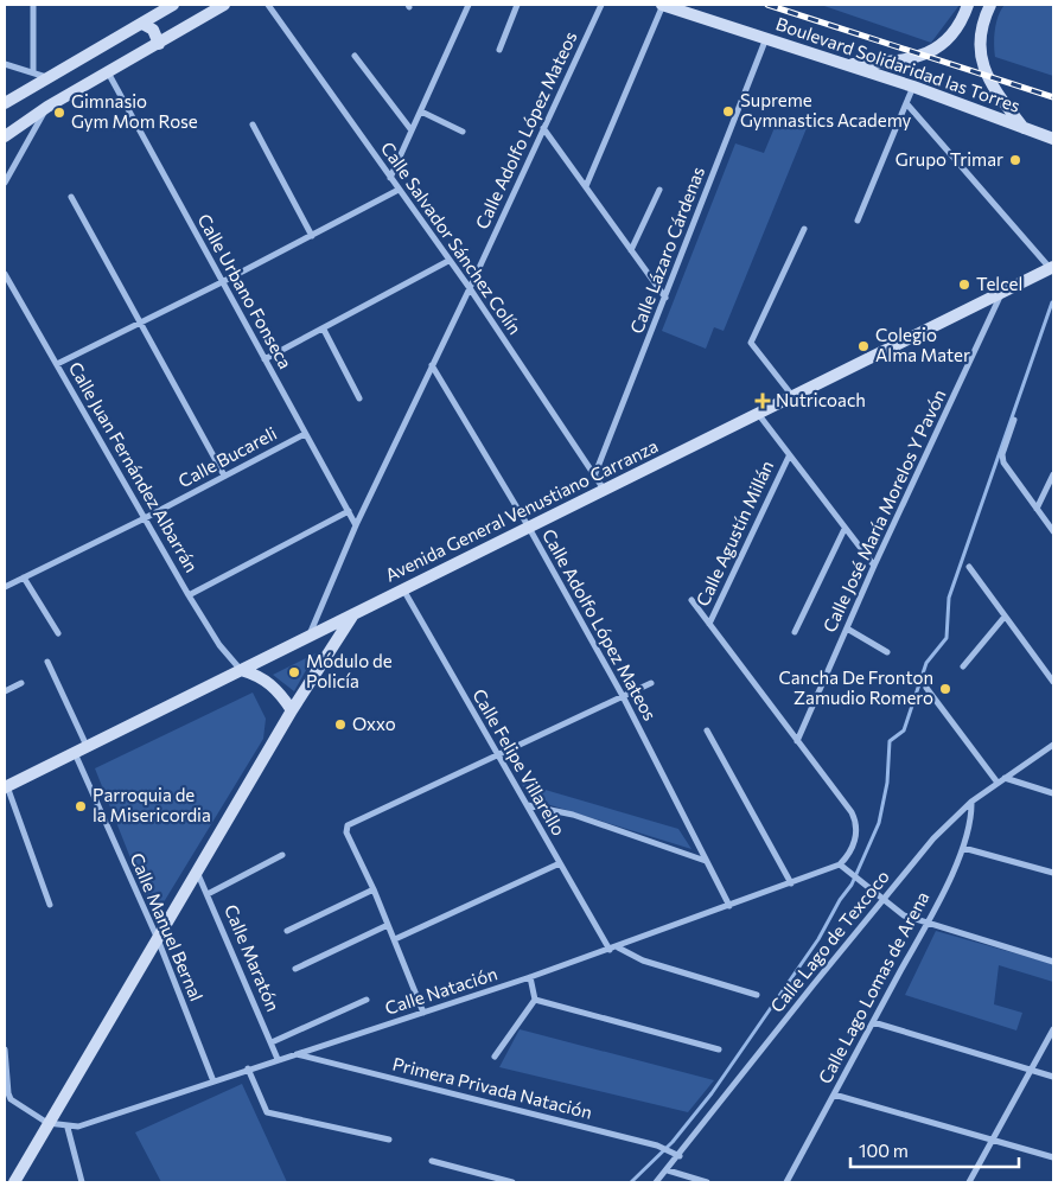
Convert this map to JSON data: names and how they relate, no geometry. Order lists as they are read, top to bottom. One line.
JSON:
{"streets":{"main road":["Boulevard Solidaridad las Torres","Avenida General Venustiano Carranza"],"street":["Calle Adolfo López Mateos","Calle Salvador Sánchez Colín","Calle Lázaro Cárdenas","Calle Urbano Fonseca","Calle Bucareli","Calle Juan Fernández Albarrán","Calle José María Morelos Y Pavón","Calle Agustín Millán","Calle Felipe Villarello","Calle Manuel Bernal","Calle Lago de Texcoco","Calle Maratón","Calle Lago Lomas de Arena","Calle Natación","Primera Privada Natación"]},"crossings":[["Boulevard Solidaridad las Torres","Calle Lázaro Cárdenas"],["Calle Adolfo López Mateos","Calle Salvador Sánchez Colín"],["Calle Adolfo López Mateos","Calle Urbano Fonseca"],["Calle Adolfo López Mateos","Avenida General Venustiano Carranza"],["Calle Adolfo López Mateos","Calle Natación"],["Calle Salvador Sánchez Colín","Calle Lázaro Cárdenas"],["Calle Salvador Sánchez Colín","Avenida General Venustiano Carranza"],["Calle Urbano Fonseca","Calle Bucareli"],["Calle Bucareli","Calle Juan Fernández Albarrán"],["Calle Juan Fernández Albarrán","Avenida General Venustiano Carranza"],["Avenida General Venustiano Carranza","Calle José María Morelos Y Pavón"],["Avenida General Venustiano Carranza","Calle Felipe Villarello"],["Avenida General Venustiano Carranza","Calle Manuel Bernal"],["Calle Felipe Villarello","Calle Natación"],["Calle Manuel Bernal","Calle Natación"],["Calle Lago de Texcoco","Calle Lago Lomas de Arena"],["Calle Lago de Texcoco","Primera Privada Natación"],["Calle Maratón","Calle Natación"],["Calle Natación","Primera Privada Natación"]],"places":{"other":["Supreme Gymnastics Academy","Gimnasio Gym Mom Rose","Grupo Trimar","Telcel","Colegio Alma Mater","Módulo de Policía","Cancha De Fronton Zamudio Romero","Oxxo","Parroquia de la Misericordia"],"health":["Nutricoach"]},"scale_bar":"100 m"}
